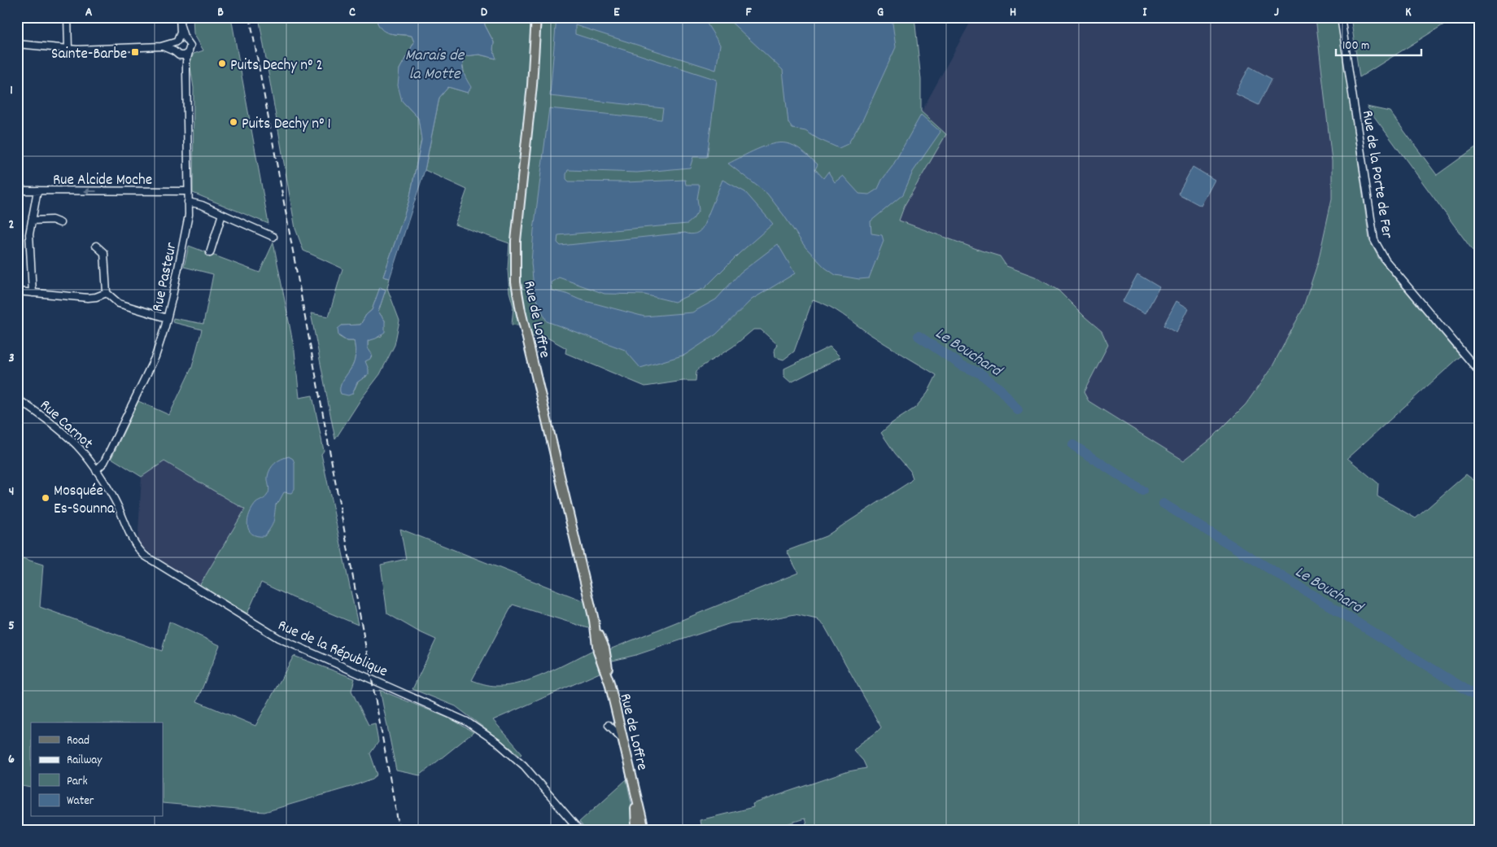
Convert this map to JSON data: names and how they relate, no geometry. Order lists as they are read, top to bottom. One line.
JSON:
{"streets":{"main road":["Rue de Loffre"],"street":["Rue de la Porte de Fer","Rue Alcide Moche","Rue Pasteur","Rue Carnot","Rue de la République"]},"crossings":[["Rue Alcide Moche","Rue Pasteur"],["Rue Pasteur","Rue Carnot"],["Rue Pasteur","Rue de la République"],["Rue Carnot","Rue de la République"]],"one_way":["Rue Alcide Moche"],"water":["Marais de la Motte","Le Bouchard"],"places":{"transit":["Sainte-Barbe"],"other":["Puits Dechy n° 2","Puits Dechy n° 1","Mosquée Es-Sounna"]},"legend":["Road","Railway","Park","Water"],"scale_bar":"100 m","grid":{"columns":["A","B","C","D","E","F","G","H","I","J","K"],"rows":["1","2","3","4","5","6"]}}
